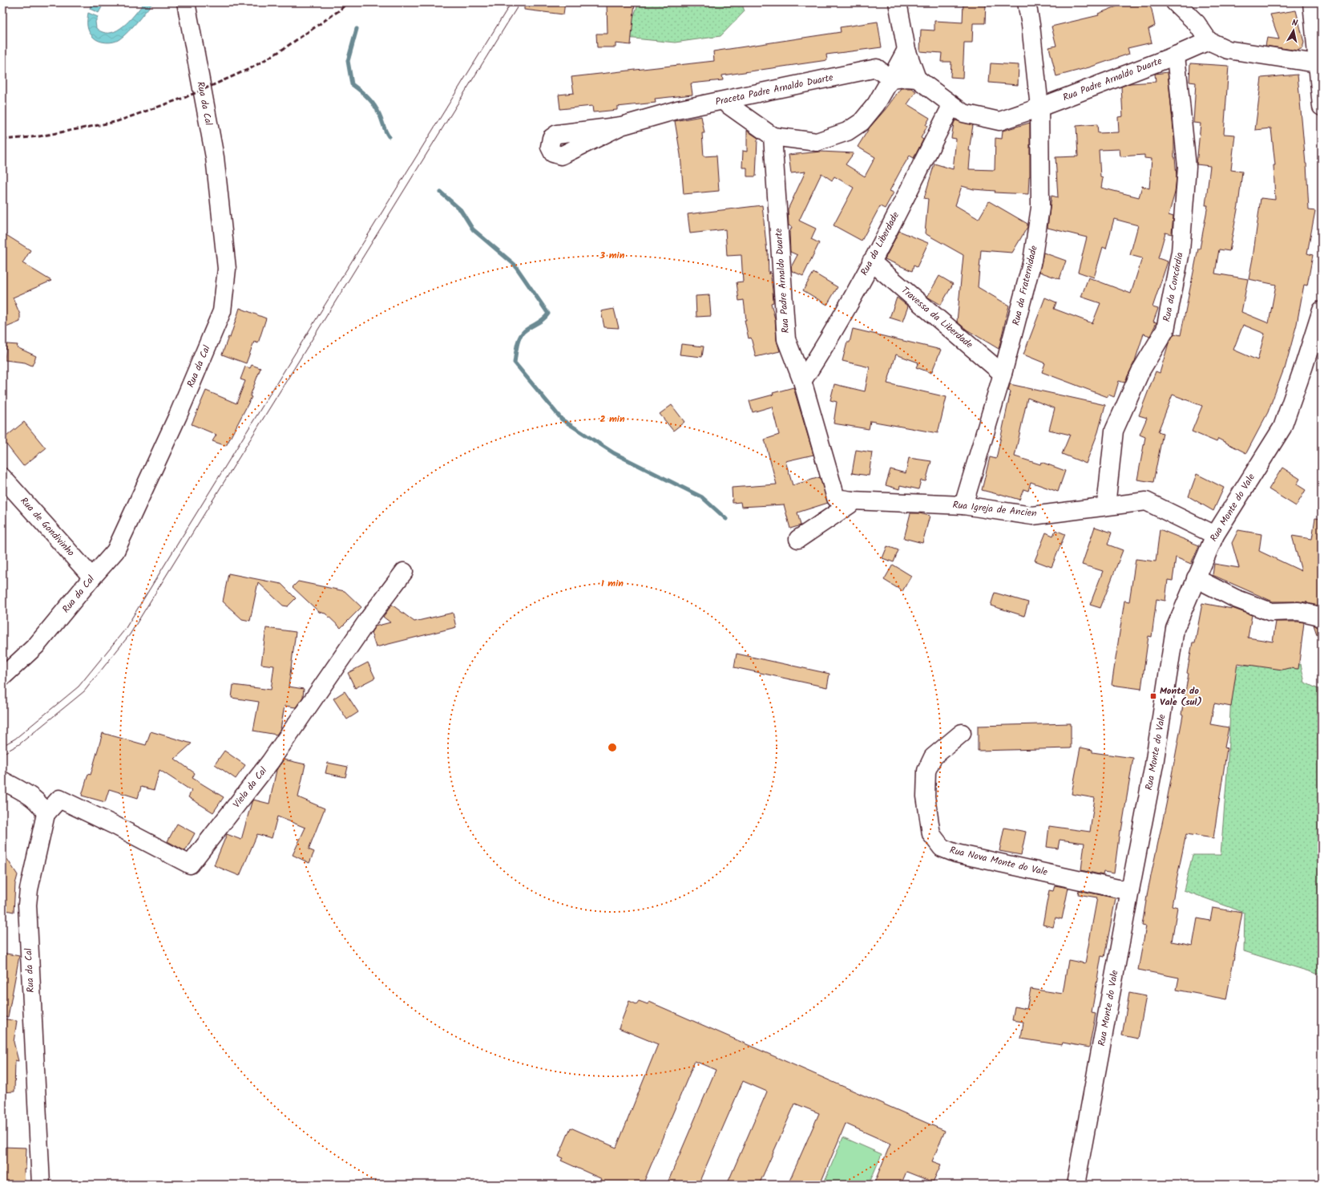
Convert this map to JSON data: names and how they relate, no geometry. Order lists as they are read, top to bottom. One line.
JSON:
{"streets":{"street":["Rua Padre Arnaldo Duarte","Praceta Padre Arnaldo Duarte","Rua da Cal","Rua da Liberdade","Rua da Fraternidade","Rua da Concórdia","Travessa da Liberdade","Rua Monte do Vale","Rua Igreja de Ancien","Rua de Gondivinho","Viela da Cal","Rua Nova Monte do Vale"]},"crossings":[["Rua Padre Arnaldo Duarte","Rua da Liberdade"],["Rua Padre Arnaldo Duarte","Rua da Fraternidade"],["Rua Padre Arnaldo Duarte","Rua da Concórdia"],["Rua Padre Arnaldo Duarte","Rua Igreja de Ancien"],["Rua da Cal","Rua de Gondivinho"],["Rua da Cal","Viela da Cal"],["Rua da Liberdade","Travessa da Liberdade"],["Rua da Fraternidade","Travessa da Liberdade"],["Rua da Fraternidade","Rua Igreja de Ancien"],["Rua da Concórdia","Rua Igreja de Ancien"],["Rua Monte do Vale","Rua Igreja de Ancien"],["Rua Monte do Vale","Rua Nova Monte do Vale"]],"places":{"transit":["Monte do Vale (sul)"]},"north":"top","rings":["3 min","2 min","1 min"]}
